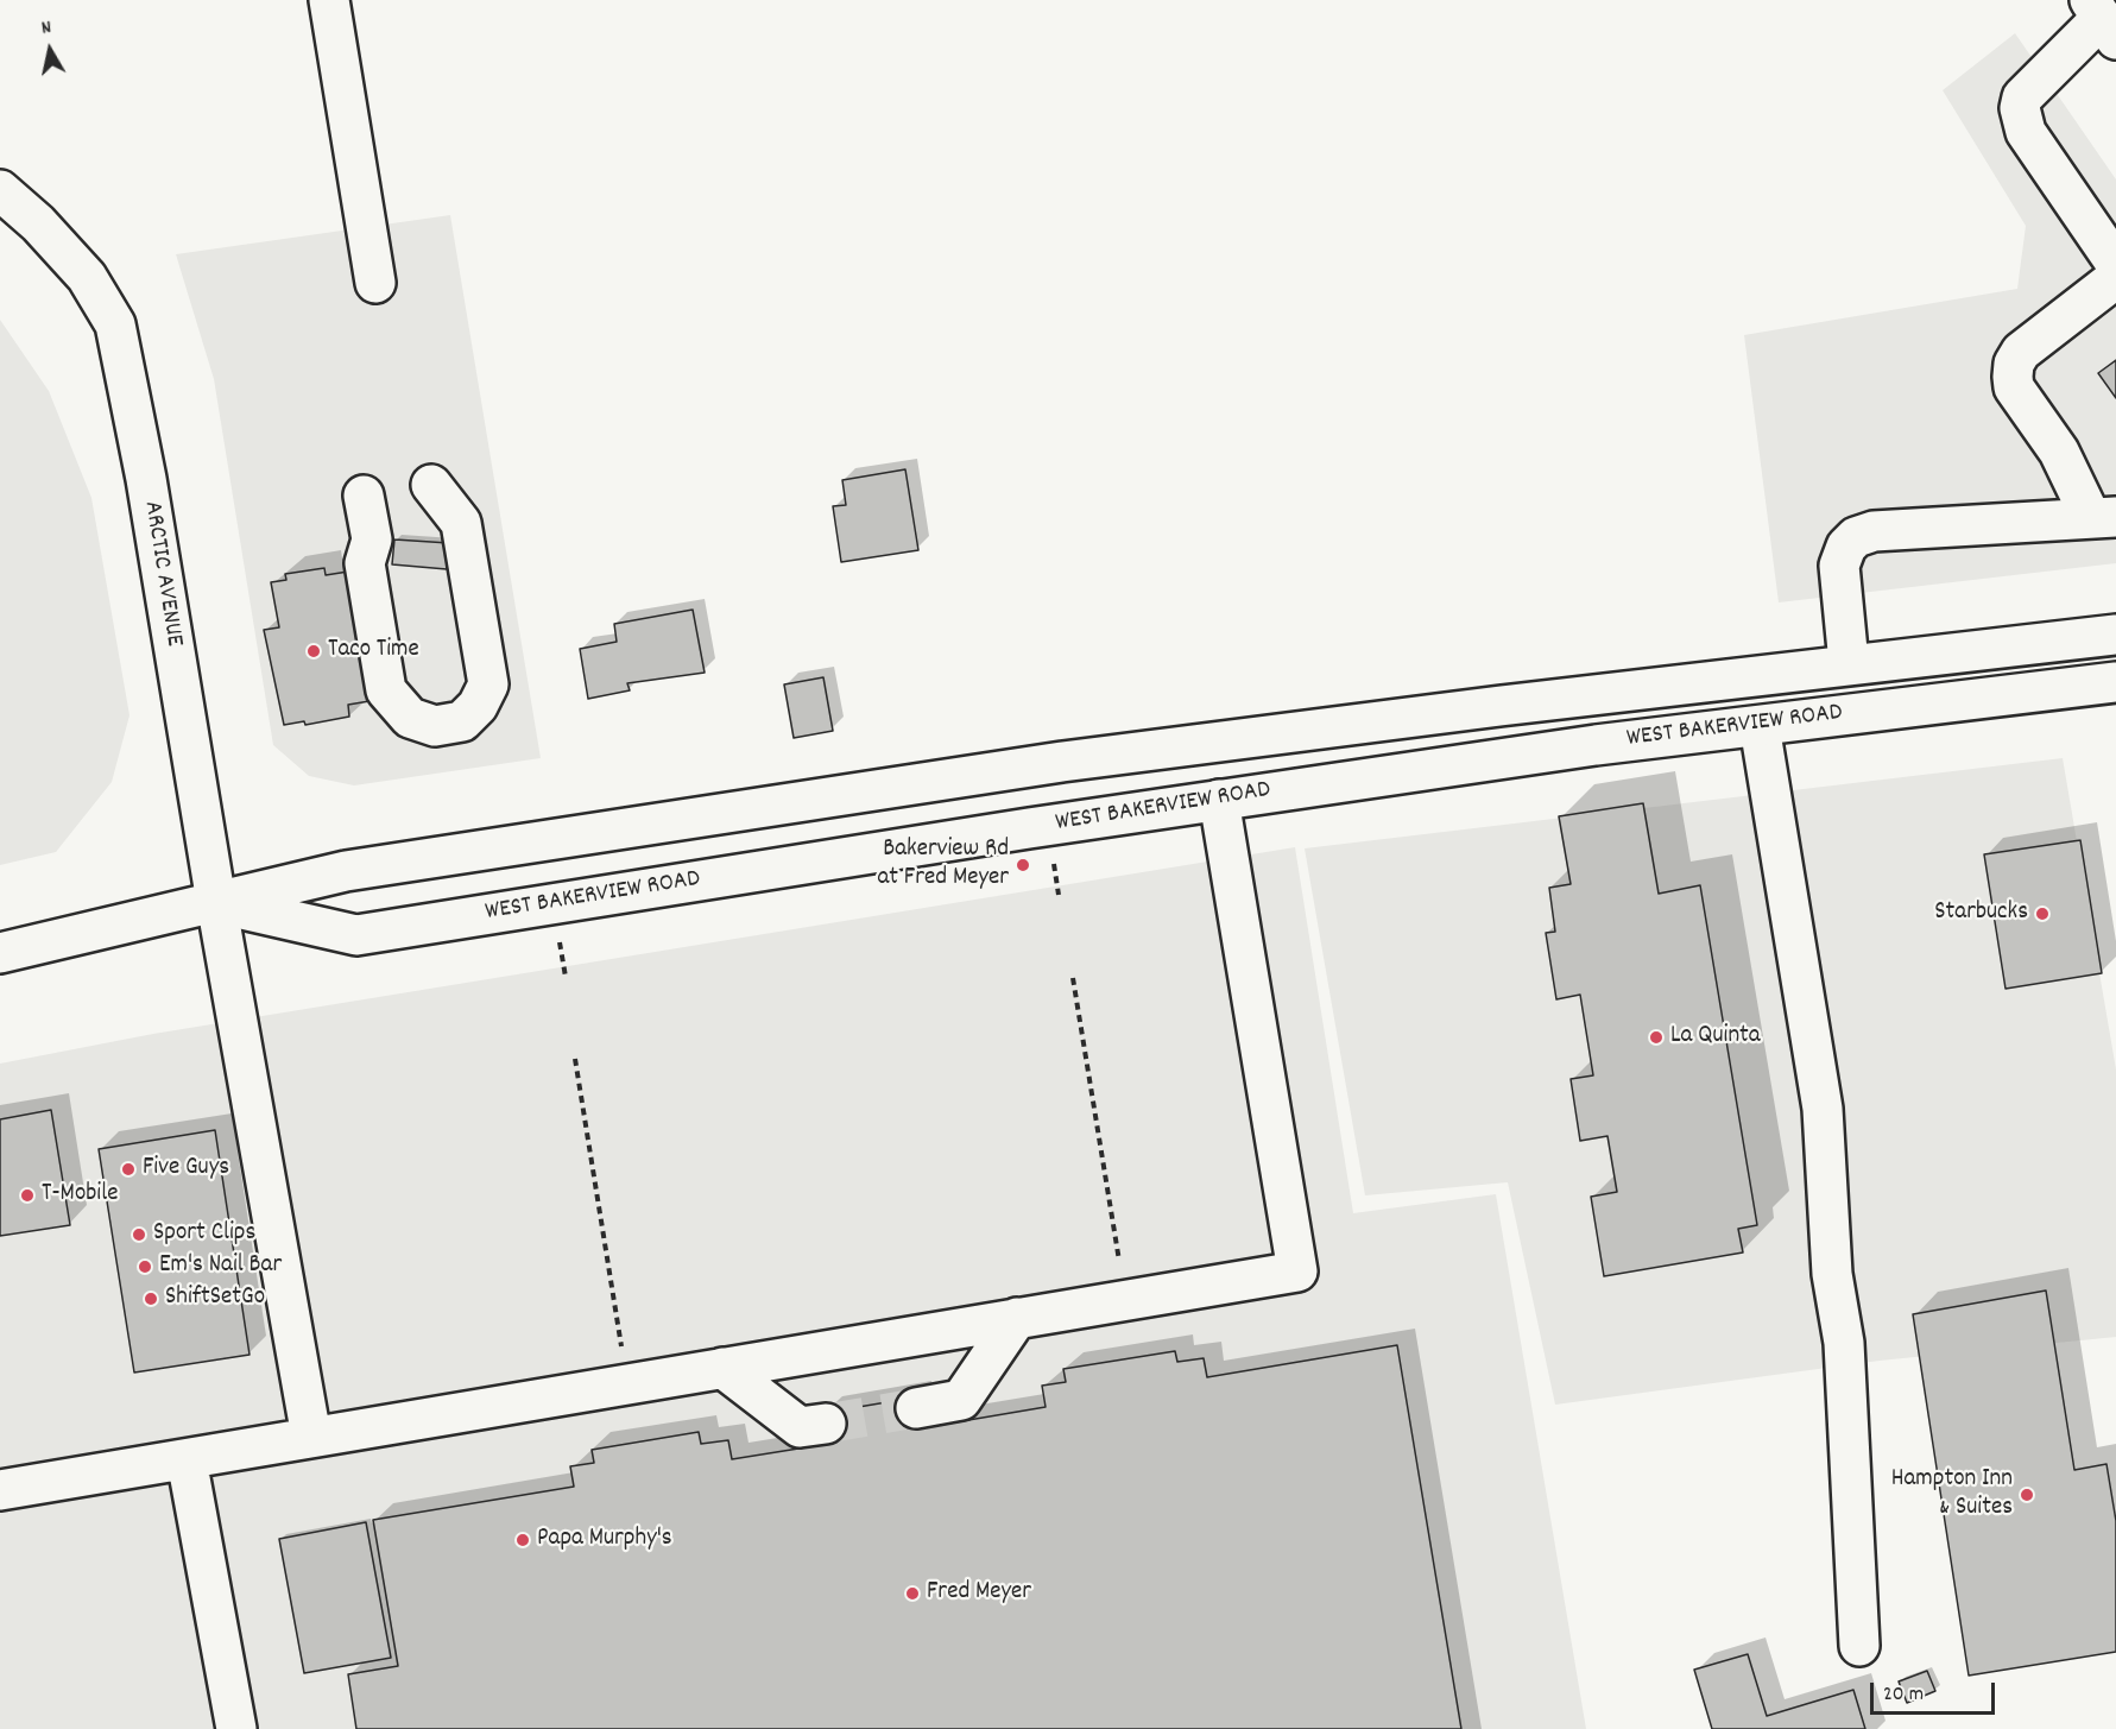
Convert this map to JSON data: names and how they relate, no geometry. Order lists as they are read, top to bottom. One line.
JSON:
{"streets":{"main road":["ARCTIC AVENUE","WEST BAKERVIEW ROAD"]},"crossings":[["ARCTIC AVENUE","WEST BAKERVIEW ROAD"]],"places":["Taco Time","Bakerview Rd at Fred Meyer","Starbucks","La Quinta","Five Guys","T-Mobile","Sport Clips","Em's Nail Bar","ShiftSetGo","Hampton Inn & Suites","Papa Murphy's","Fred Meyer"],"scale_bar":"20 m","north":"top"}
